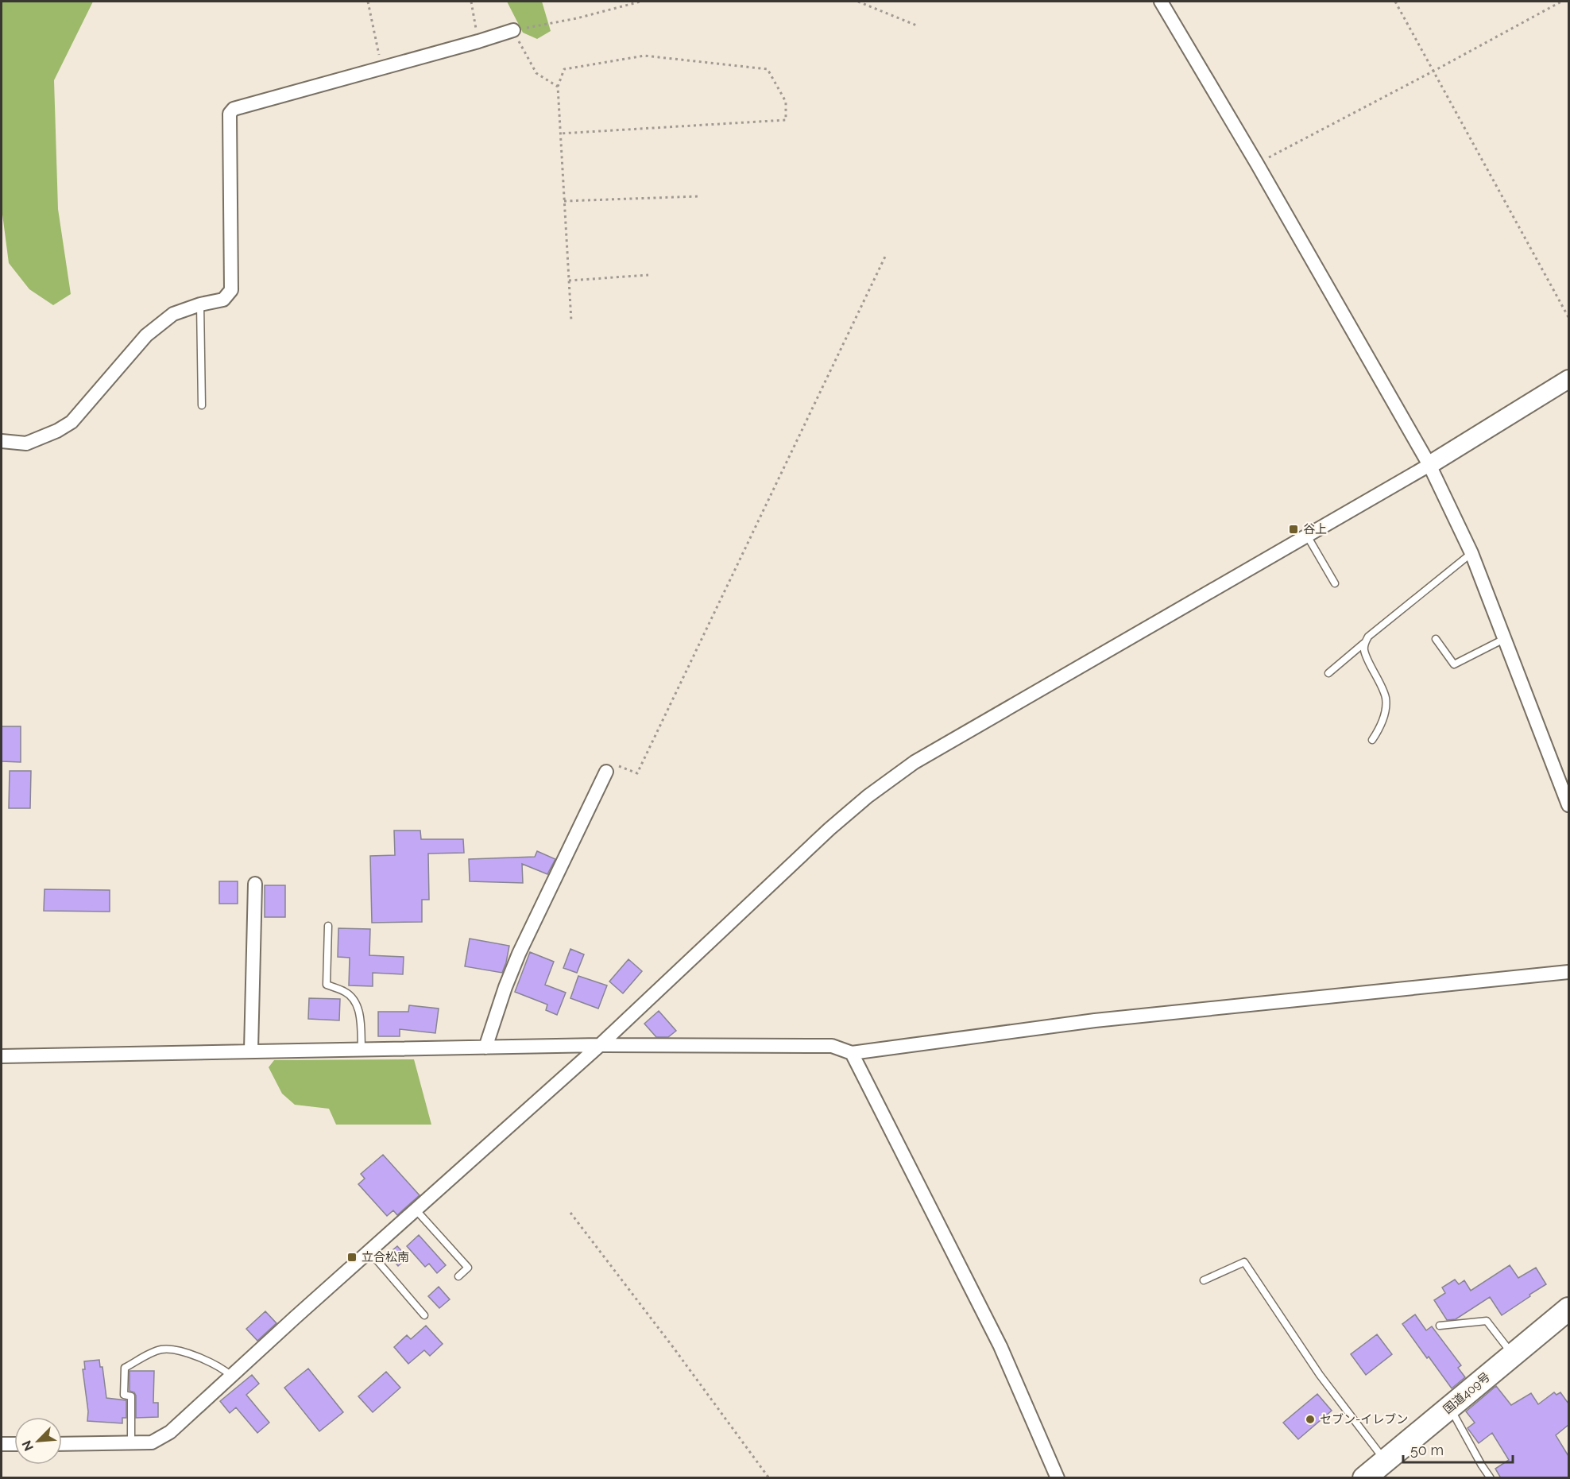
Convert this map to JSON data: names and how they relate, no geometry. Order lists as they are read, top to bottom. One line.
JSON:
{"streets":{"highway":["国道409号"]},"places":{"transit":["谷上","立合松南"],"other":["セブン-イレブン"]},"scale_bar":"50 m","north":"bottom left"}
